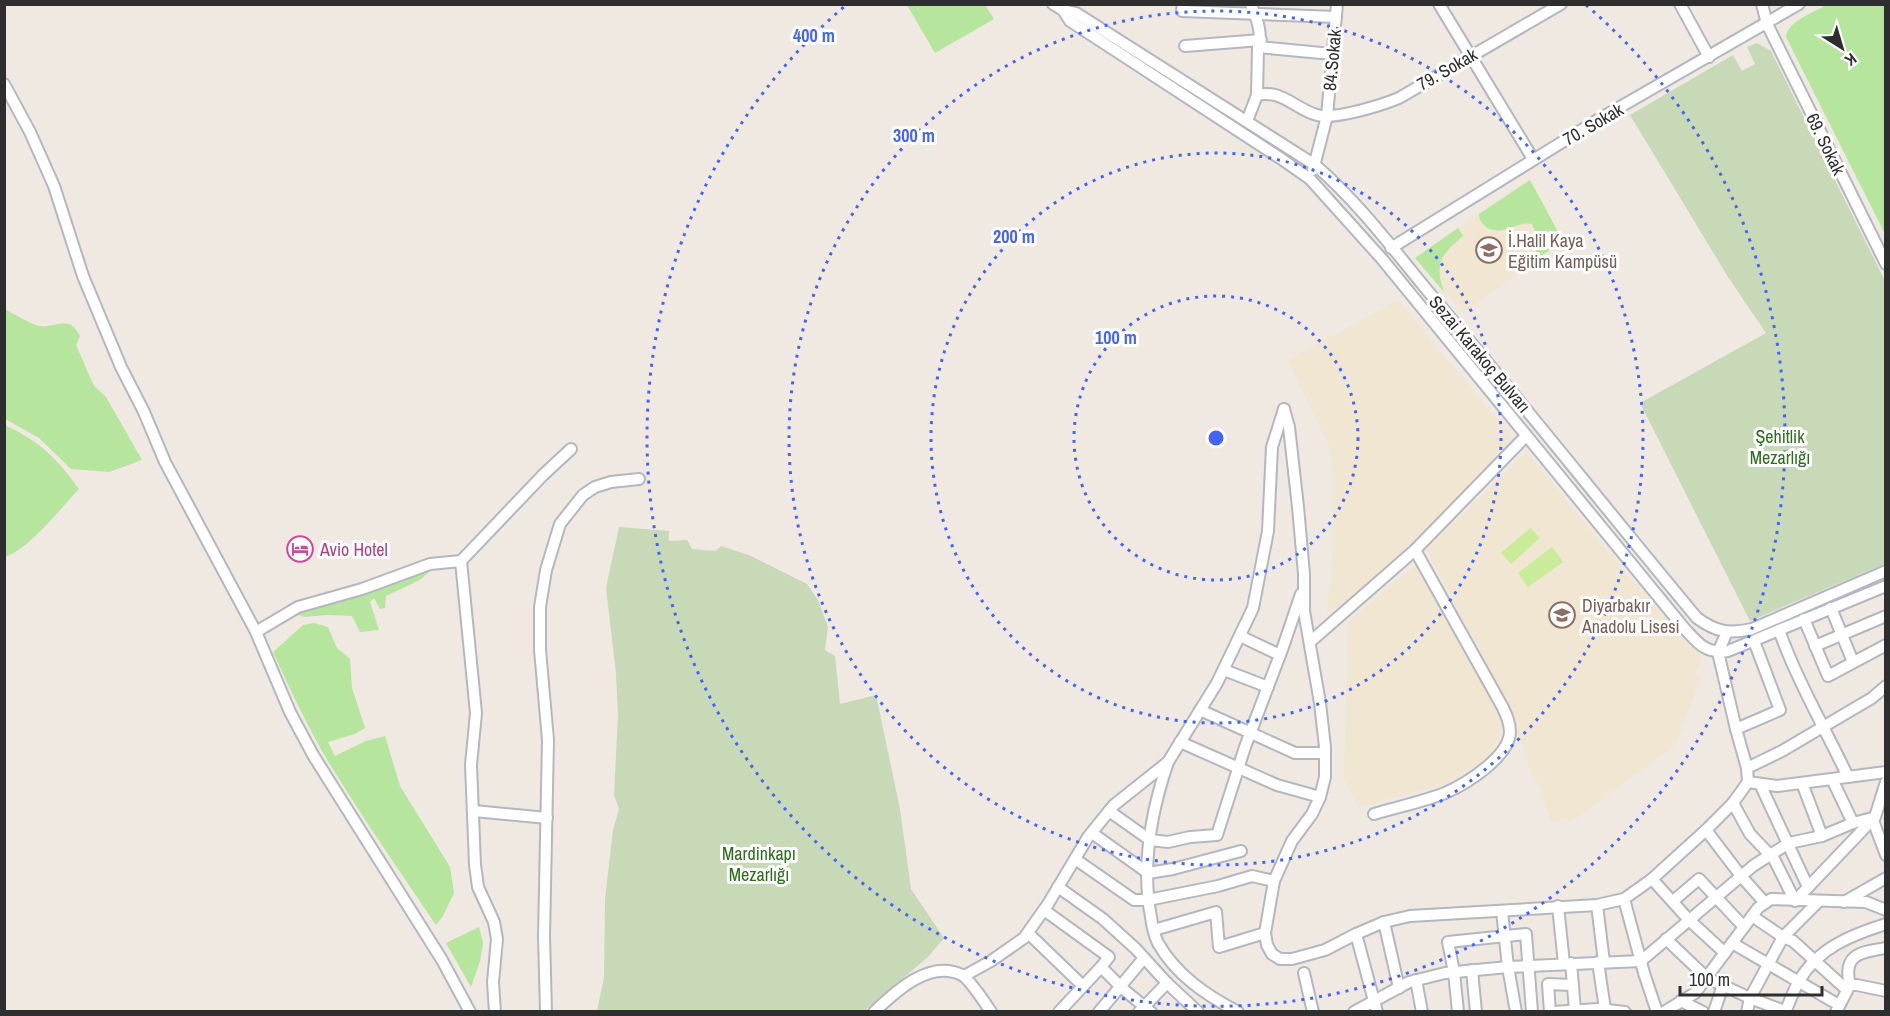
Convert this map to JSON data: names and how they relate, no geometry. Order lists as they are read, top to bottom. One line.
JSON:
{"streets":{"street":["84.Sokak","79. Sokak","70. Sokak","69. Sokak","Sezai Karakoç Bulvarı"]},"crossings":[["84.Sokak","79. Sokak"],["84.Sokak","Sezai Karakoç Bulvarı"],["70. Sokak","69. Sokak"],["70. Sokak","Sezai Karakoç Bulvarı"]],"parks":["Şehitlik Mezarlığı","Mardinkapı Mezarlığı"],"places":{"school or university":["İ.Halil Kaya Eğitim Kampüsü","Diyarbakır Anadolu Lisesi"],"hotel":["Avio Hotel"]},"scale_bar":"100 m","north":"bottom right","rings":["400 m","300 m","200 m","100 m"]}
